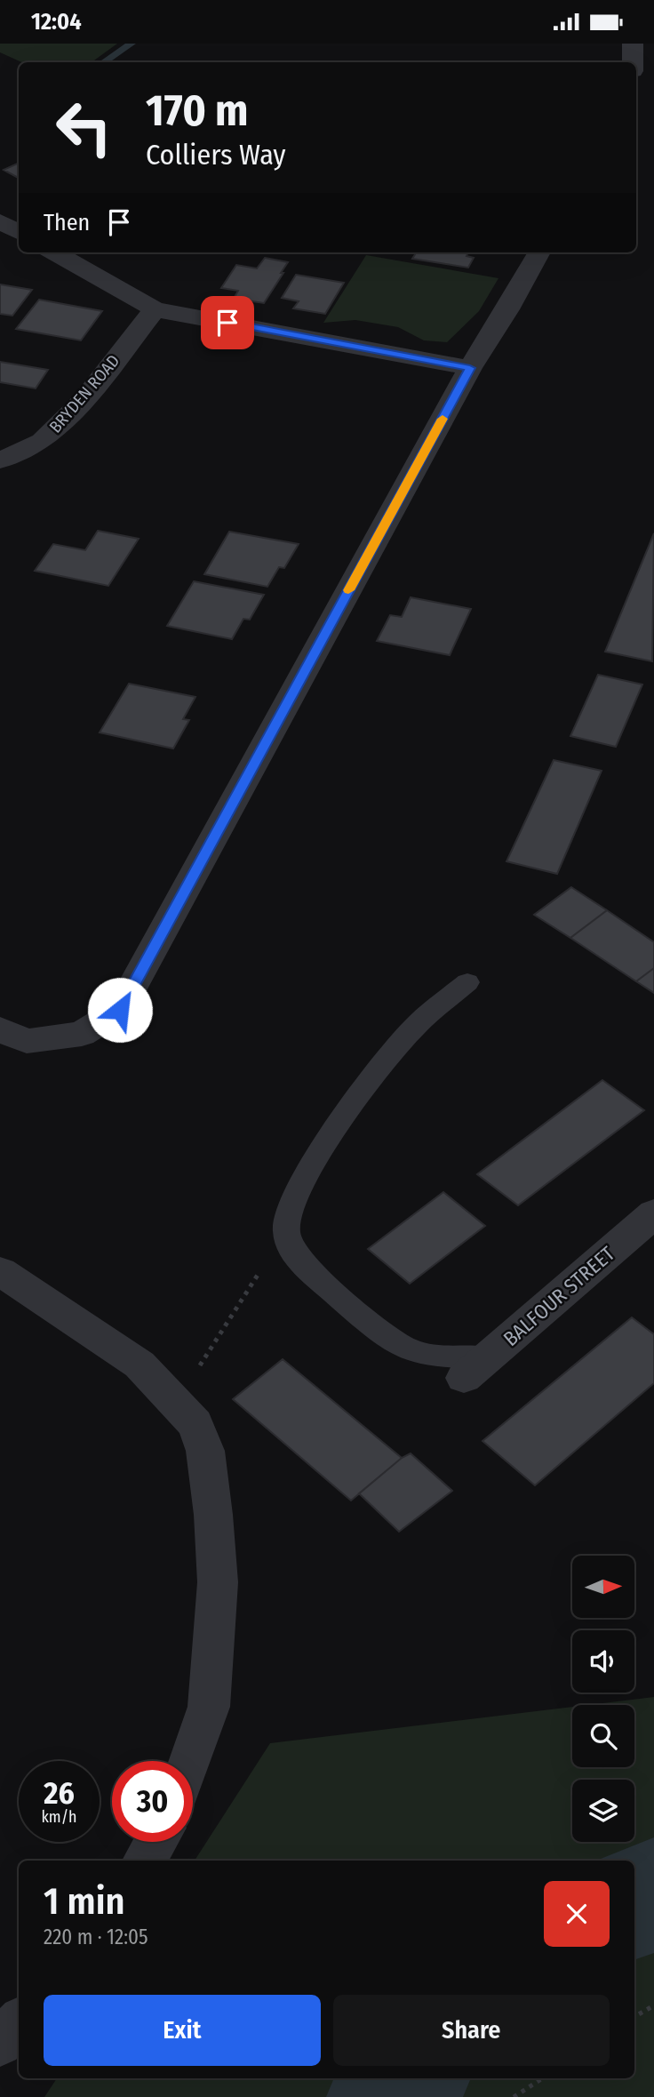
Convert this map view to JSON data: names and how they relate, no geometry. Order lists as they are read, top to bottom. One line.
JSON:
{"streets":{"street":["BRYDEN ROAD","BALFOUR STREET"]},"north":"right","page":{"status":"12:04","turn":["170 m","Colliers Way"],"then":"Then","speed":"26 km/h","limit":"30","heading":["1 min","220 m · 12:05"],"buttons":["Exit","Share"]}}
